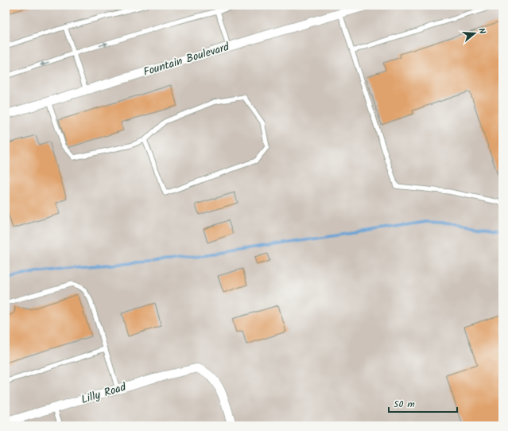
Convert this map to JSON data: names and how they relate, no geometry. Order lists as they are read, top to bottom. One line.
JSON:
{"streets":{"street":["Fountain Boulevard","Lilly Road"]},"scale_bar":"50 m","north":"right"}
